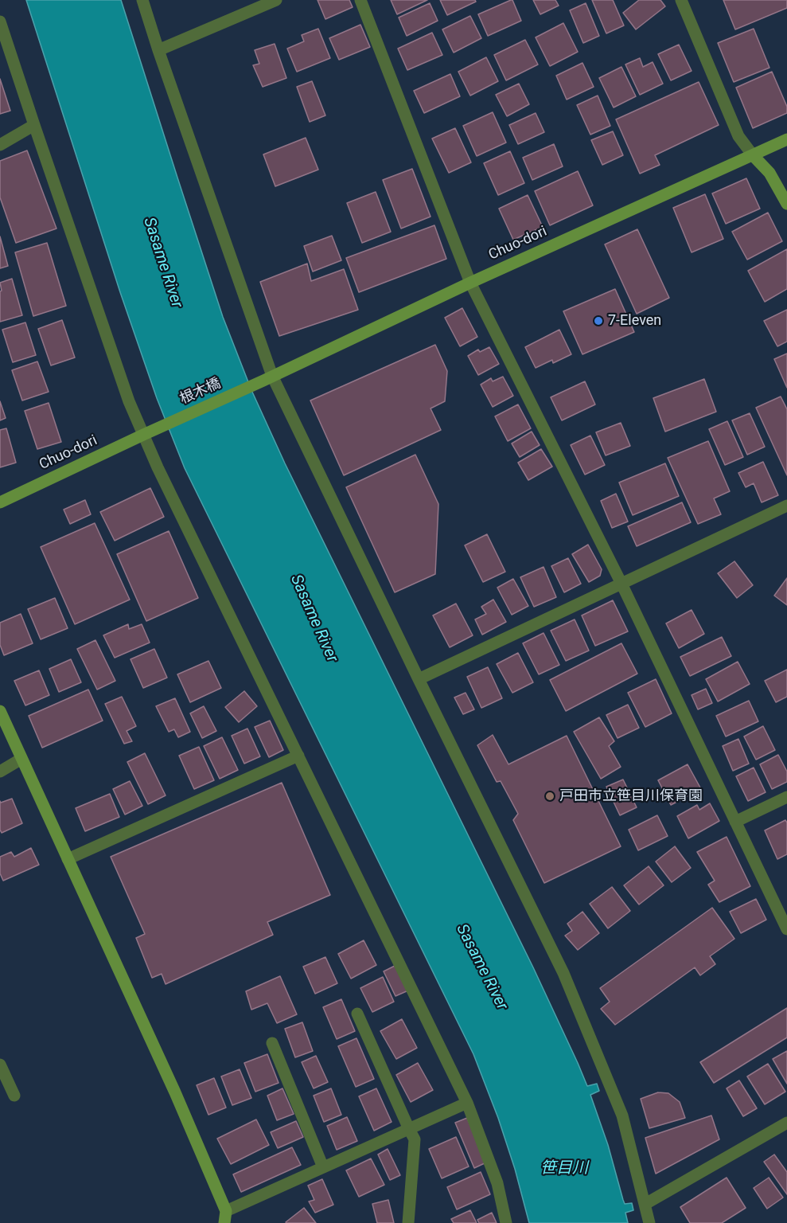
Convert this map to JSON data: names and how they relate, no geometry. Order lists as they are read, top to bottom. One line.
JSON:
{"streets":{"street":["Chuo-dori","根木橋"]},"crossings":[["Chuo-dori","根木橋"]],"water":["Sasame River","笹目川"],"places":["7-Eleven","戸田市立笹目川保育園"]}
